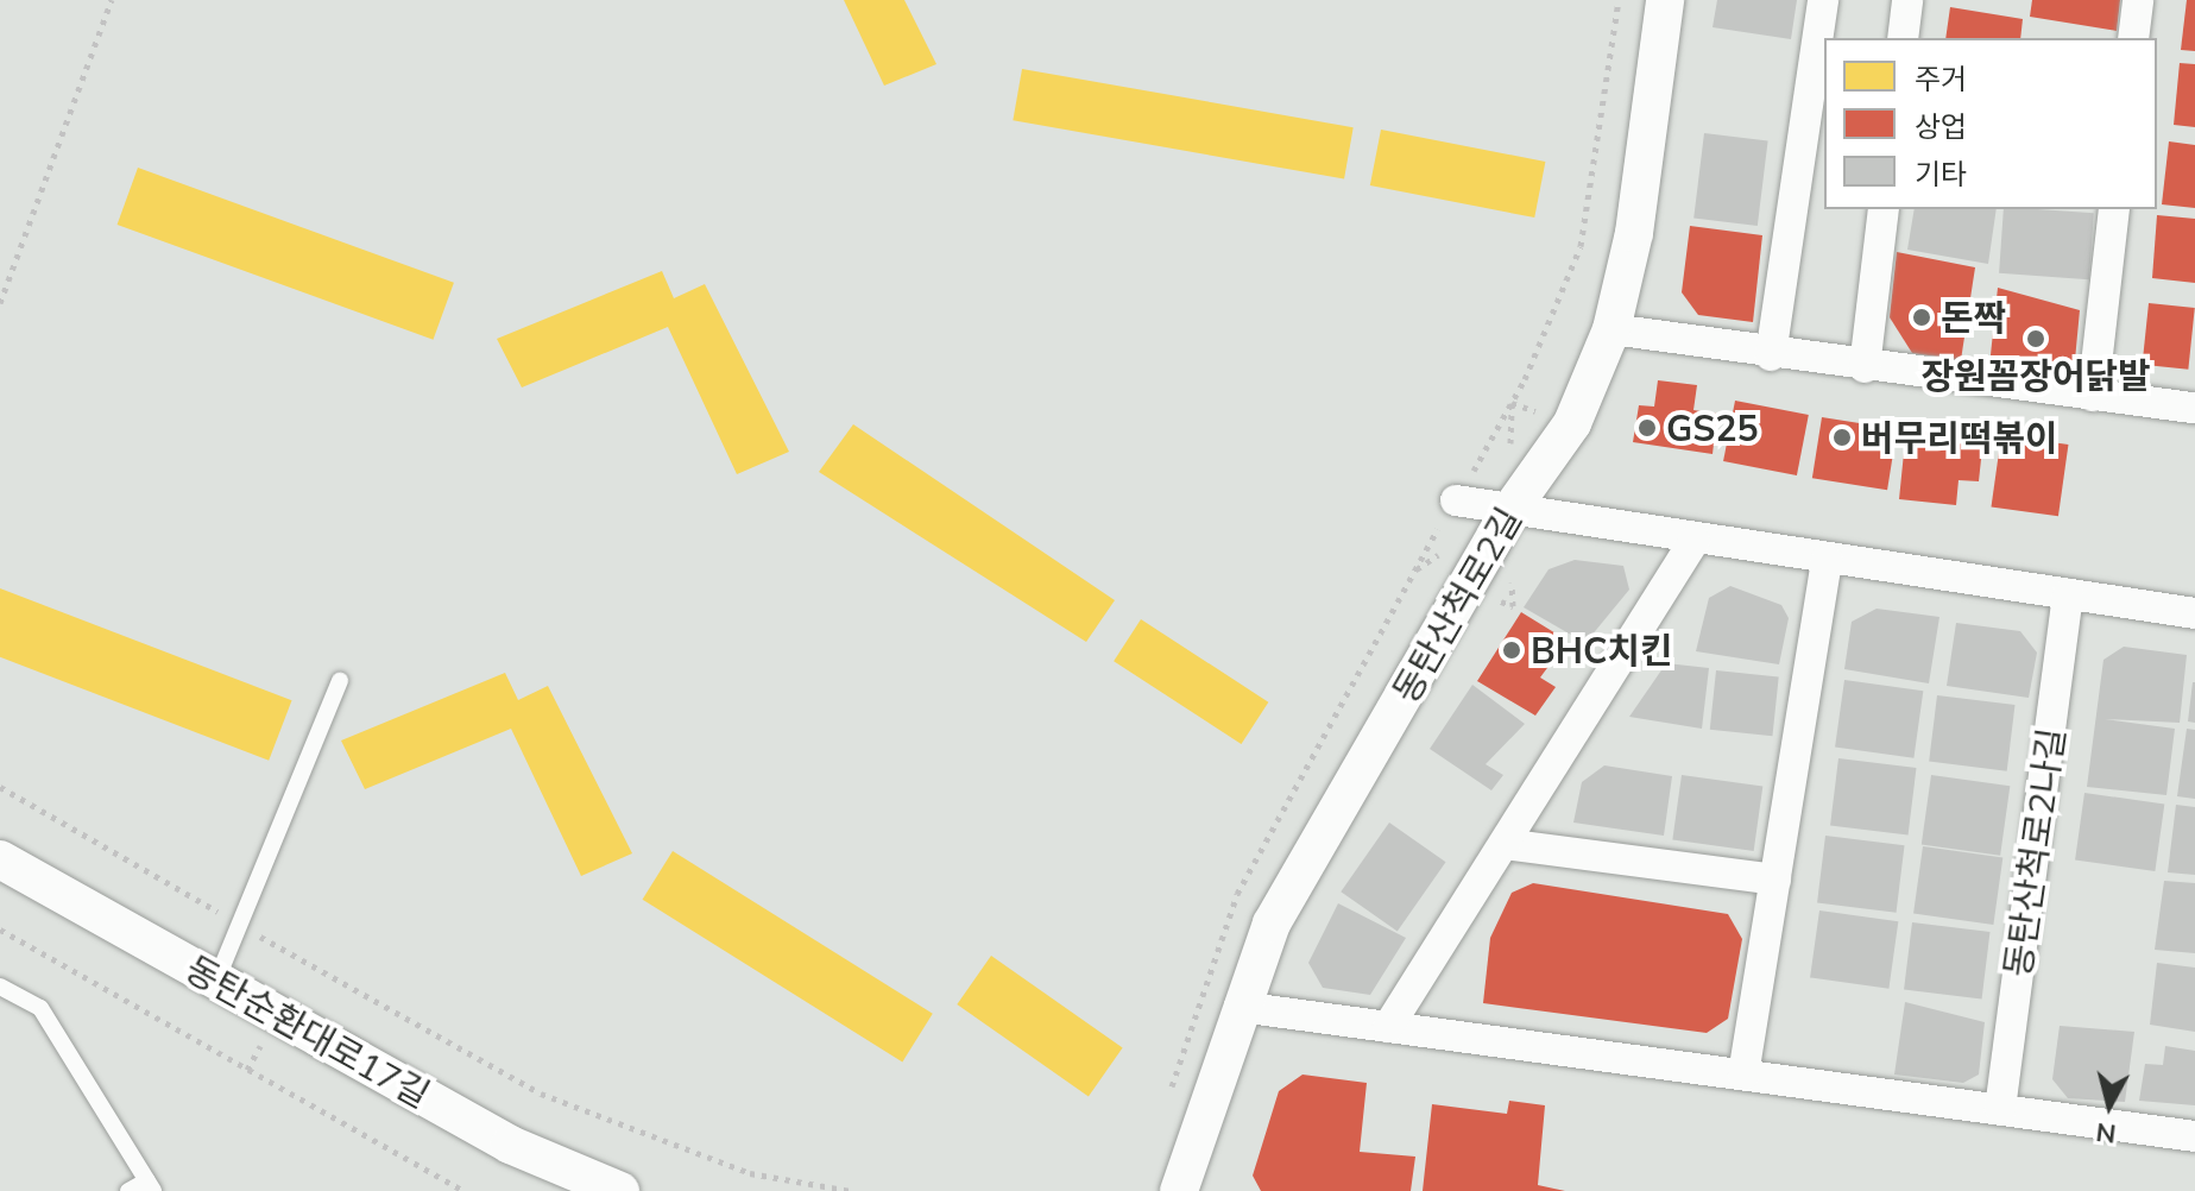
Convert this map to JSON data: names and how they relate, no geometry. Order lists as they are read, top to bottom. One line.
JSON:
{"streets":{"street":["동탄산척로2길","동탄산척로2나길","동탄순환대로17길"]},"places":["돈짝","장원꼼장어닭발","GS25","버무리떡볶이","BHC치킨"],"legend":["주거","상업","기타"],"north":"bottom"}
